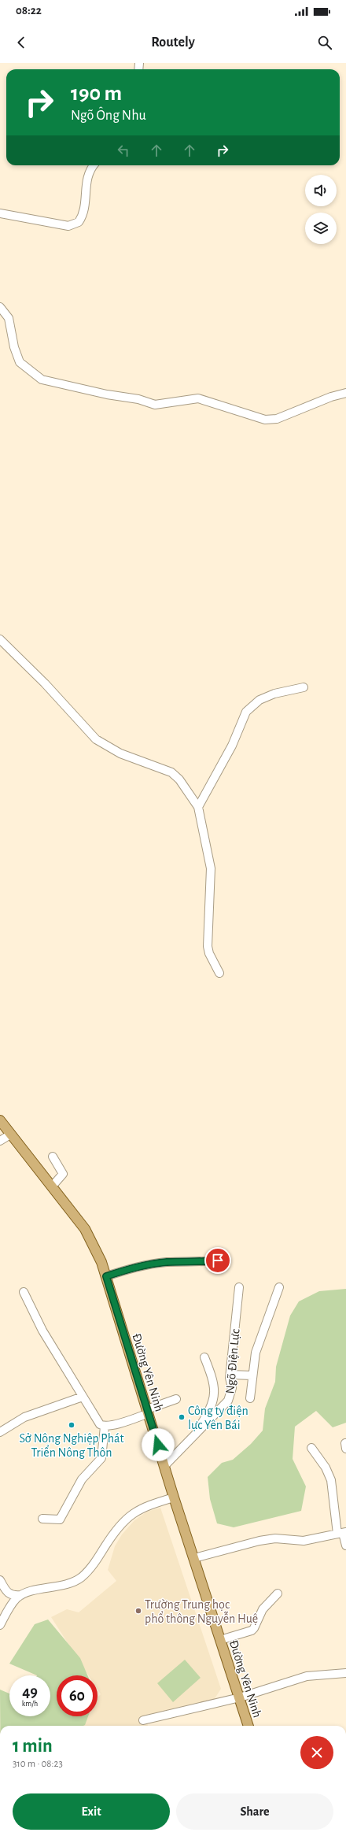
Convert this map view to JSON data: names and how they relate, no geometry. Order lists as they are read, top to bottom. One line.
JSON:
{"streets":{"main road":["Đường Yên Ninh"],"street":["Ngõ Điện Lực"]},"crossings":[["Ngõ Điện Lực","Đường Yên Ninh"]],"places":["Công ty điện lực Yên Bái","Sở Nông Nghiệp Phát Triển Nông Thôn","Trường Trung học phổ thông Nguyễn Huệ"],"page":{"status":"08:22","header":"Routely","turn":["190 m","Ngõ Ông Nhu"],"speed":"49 km/h","limit":"60","heading":["1 min","310 m · 08:23"],"buttons":["Exit","Share"]}}
